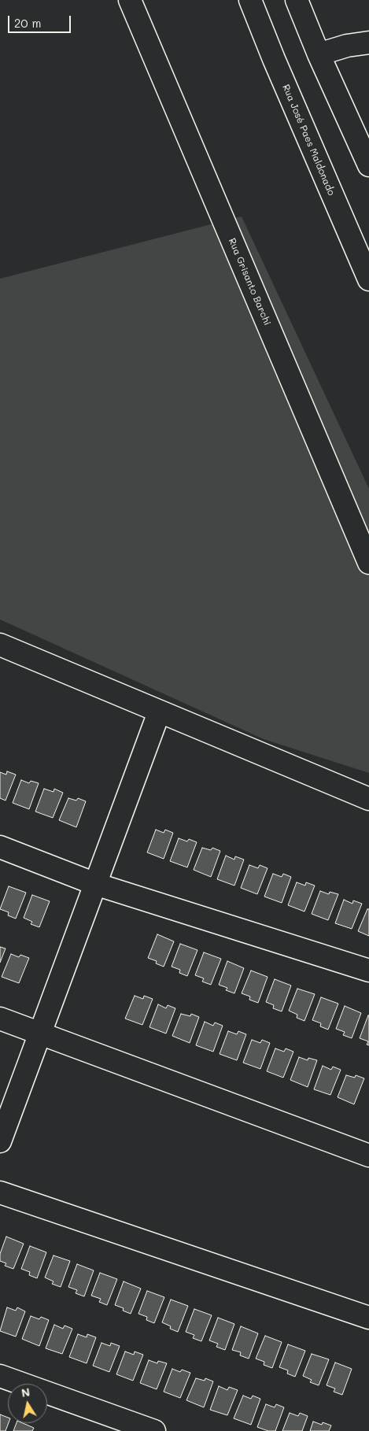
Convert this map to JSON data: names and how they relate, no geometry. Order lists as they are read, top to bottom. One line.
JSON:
{"streets":{"street":["Rua José Paes Maldonado","Rua Grisanto Barchi"]},"scale_bar":"20 m","north":"top"}
